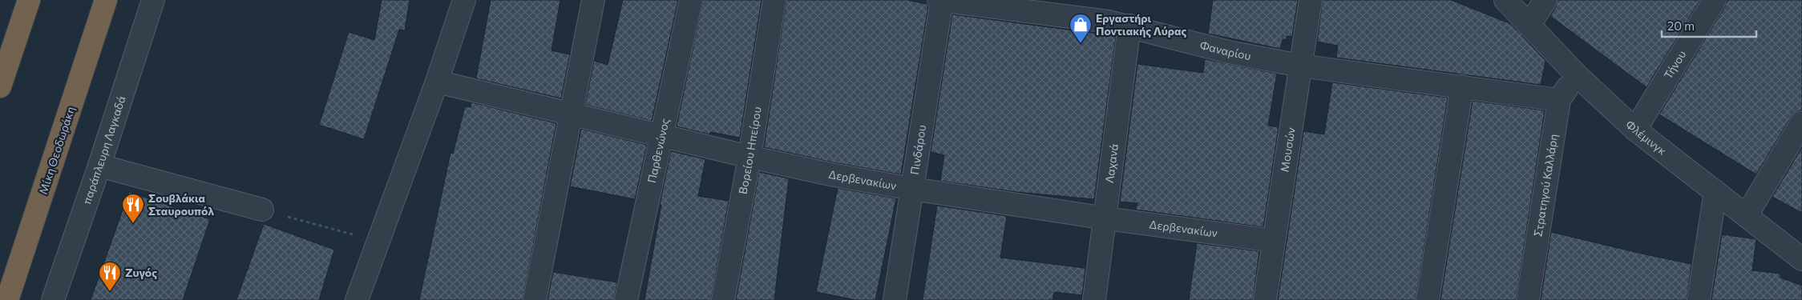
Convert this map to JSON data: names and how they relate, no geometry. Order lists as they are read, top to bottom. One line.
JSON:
{"streets":{"highway":["Μίκη Θεοδωράκη"],"street":["Φαναρίου","Τήνου","Φλέμινγκ","Μουσών","παράπλευρη Λαγκαδά","Παρθενώνος","Βορείου Ηπείρου","Πινδάρου","Λαχανά","Δερβενακίων","Στρατηγού Καλλάρη"]},"crossings":[["Φαναρίου","Μουσών"],["Φαναρίου","Πινδάρου"],["Φαναρίου","Λαχανά"],["Φαναρίου","Στρατηγού Καλλάρη"],["Τήνου","Φλέμινγκ"],["Φλέμινγκ","Στρατηγού Καλλάρη"],["Μουσών","Δερβενακίων"],["Παρθενώνος","Δερβενακίων"],["Βορείου Ηπείρου","Δερβενακίων"],["Πινδάρου","Δερβενακίων"],["Λαχανά","Δερβενακίων"]],"places":{"shop":["Εργαστήρι Ποντιακής Λύρας"],"restaurant":["Σουβλάκια Σταυρουπόλ","Ζυγός"]},"scale_bar":"20 m"}
